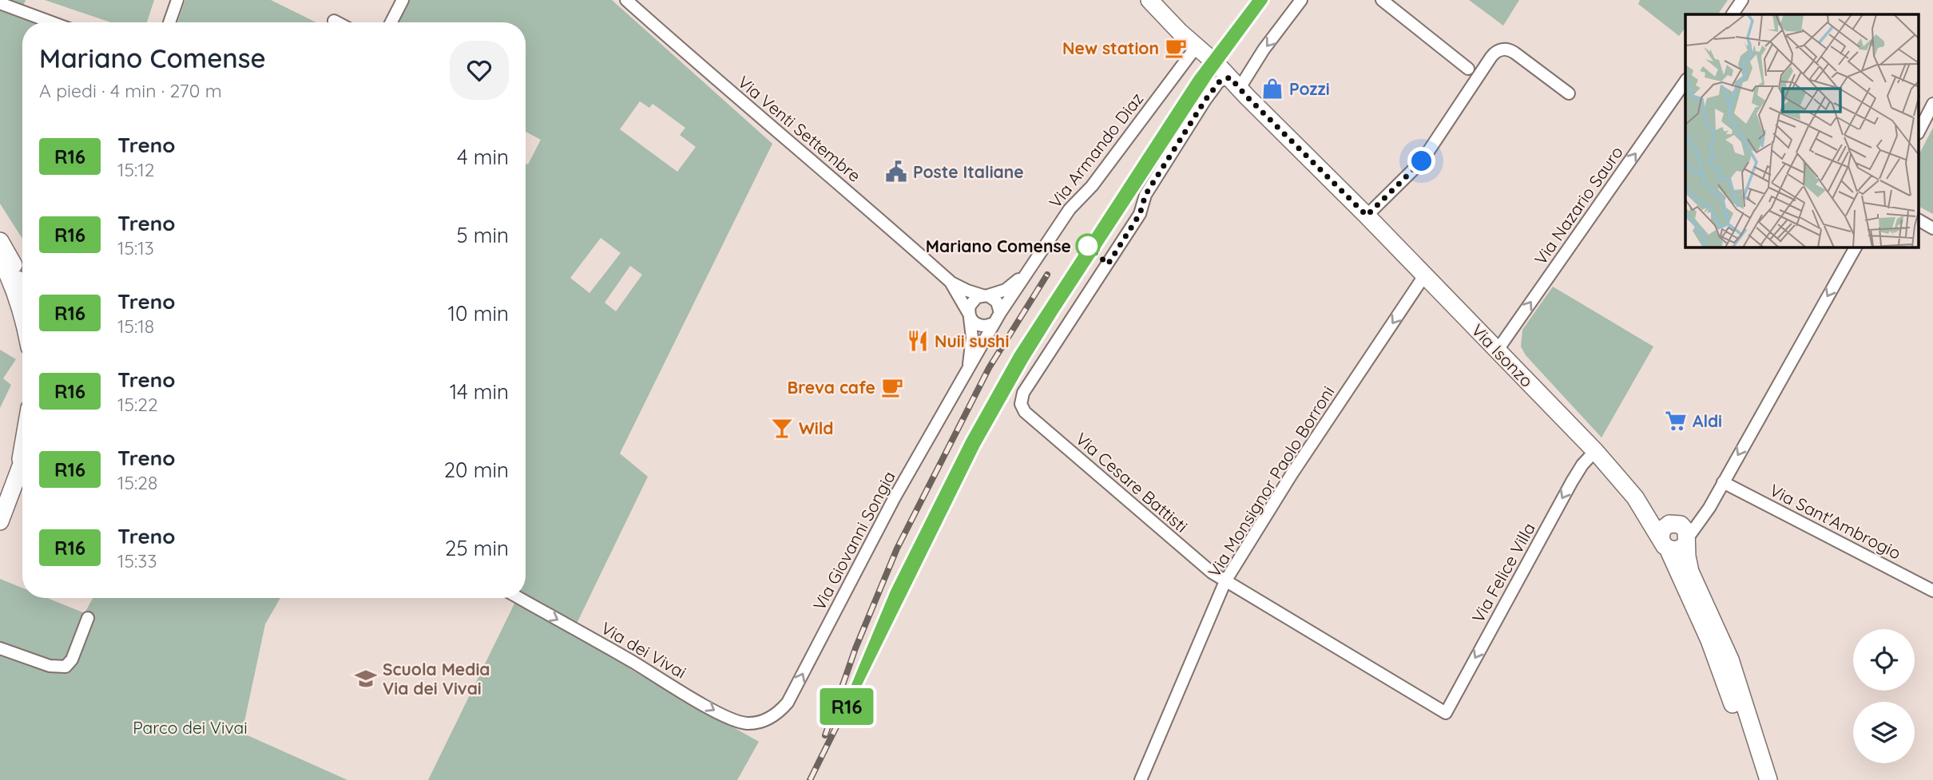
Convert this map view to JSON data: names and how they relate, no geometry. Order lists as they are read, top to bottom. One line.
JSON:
{"streets":{"street":["Via Venti Settembre","Via Armando Diaz","Via Nazario Sauro","Via Isonzo","Via Monsignor Paolo Borroni","Via Cesare Battisti","Via Sant'Ambrogio","Via Giovanni Songia","Via Felice Villa","Via dei Vivai"]},"crossings":[["Via Venti Settembre","Via Armando Diaz"],["Via Venti Settembre","Via Giovanni Songia"],["Via Armando Diaz","Via Isonzo"],["Via Armando Diaz","Via Giovanni Songia"],["Via Nazario Sauro","Via Isonzo"],["Via Isonzo","Via Monsignor Paolo Borroni"],["Via Isonzo","Via Cesare Battisti"],["Via Isonzo","Via Felice Villa"],["Via Monsignor Paolo Borroni","Via Cesare Battisti"],["Via Cesare Battisti","Via Felice Villa"],["Via Giovanni Songia","Via dei Vivai"]],"one_way":["Via Nazario Sauro","Via Monsignor Paolo Borroni","Via Giovanni Songia","Via Felice Villa","Via dei Vivai"],"parks":["Parco dei Vivai"],"places":{"cafe":["New station","Breva cafe"],"shop":["Pozzi"],"public building":["Poste Italiane"],"other":["Mariano Comense"],"restaurant":["Nuii sushi"],"supermarket":["Aldi"],"bar":["Wild"],"school or university":["Scuola Media Via dei Vivai"]},"page":{"on_map":"R16","heading":["Mariano Comense","A piedi · 4 min · 270 m"],"list":[{"mark":"R16","name":"Treno","note":"15:12","value":"4 min"},{"mark":"R16","name":"Treno","note":"15:13","value":"5 min"},{"mark":"R16","name":"Treno","note":"15:18","value":"10 min"},{"mark":"R16","name":"Treno","note":"15:22","value":"14 min"},{"mark":"R16","name":"Treno","note":"15:28","value":"20 min"},{"mark":"R16","name":"Treno","note":"15:33","value":"25 min"}]}}
